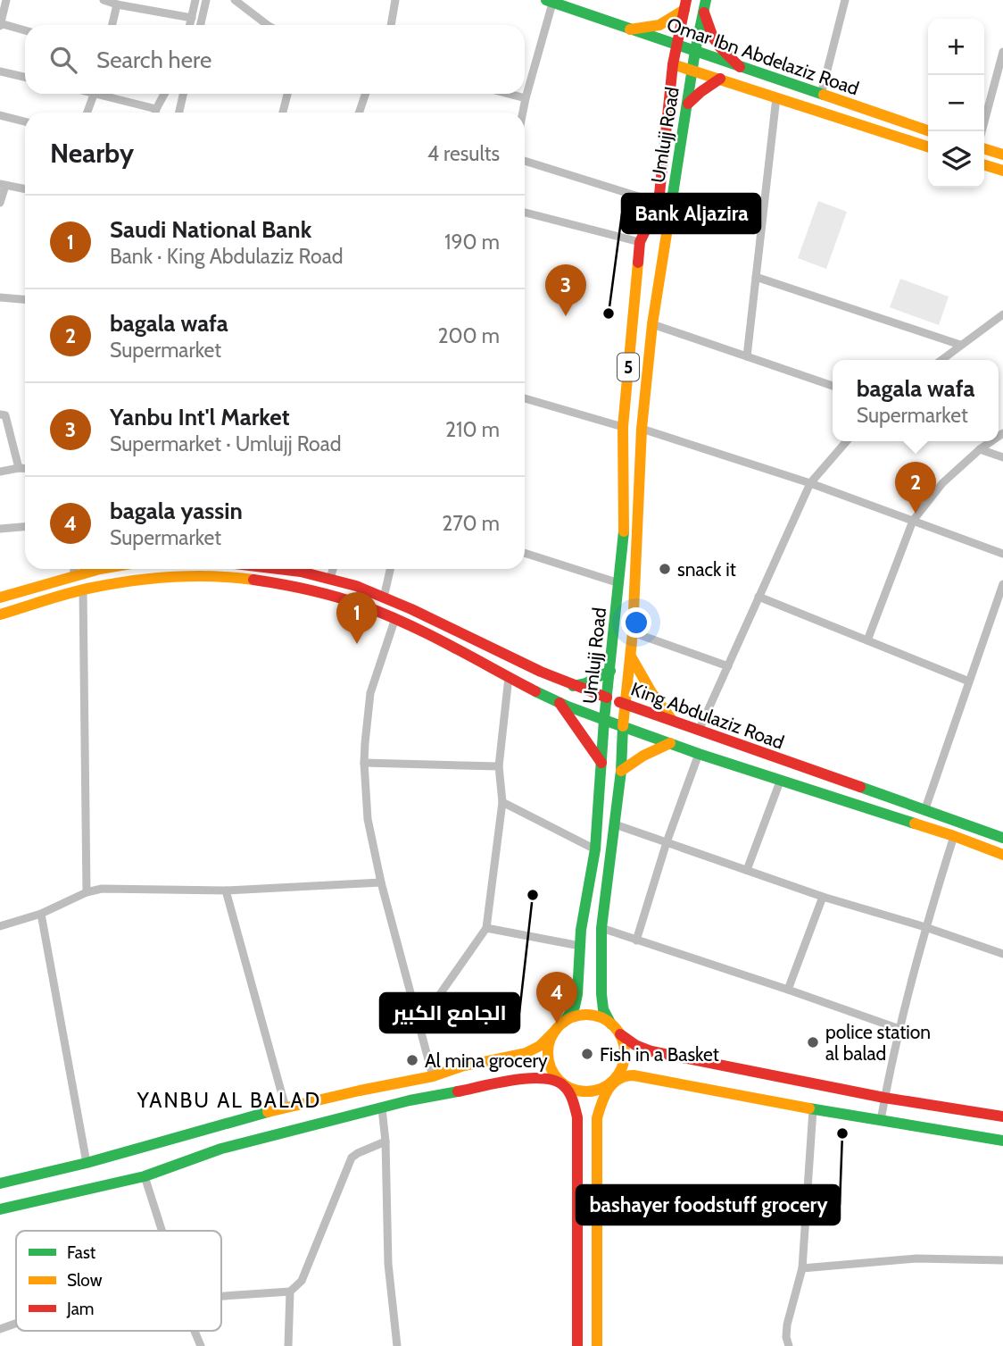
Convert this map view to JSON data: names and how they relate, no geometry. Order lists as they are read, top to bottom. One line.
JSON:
{"streets":{"main road":["Omar Ibn Abdelaziz Road","Umlujj Road","5","King Abdulaziz Road"]},"crossings":[["Omar Ibn Abdelaziz Road","Umlujj Road"],["Umlujj Road","King Abdulaziz Road"]],"districts":["YANBU AL BALAD"],"places":["Bank Aljazira","snack it","الجامع الكبير","police station al balad","Fish in a Basket","Al mina grocery","bashayer foodstuff grocery"],"legend":["Fast","Slow","Jam"],"page":{"map_buttons":["+","−"],"search":"Search here","heading":["Nearby","4 results"],"list":[{"mark":"1","name":"Saudi National Bank","note":"Bank · King Abdulaziz Road","value":"190 m"},{"mark":"2","name":"bagala wafa","note":"Supermarket","value":"200 m"},{"mark":"3","name":"Yanbu Int'l Market","note":"Supermarket · Umlujj Road","value":"210 m"},{"mark":"4","name":"bagala yassin","note":"Supermarket","value":"270 m"}],"pins":["3","2","1","4"],"popup":["bagala wafa","Supermarket"]}}
